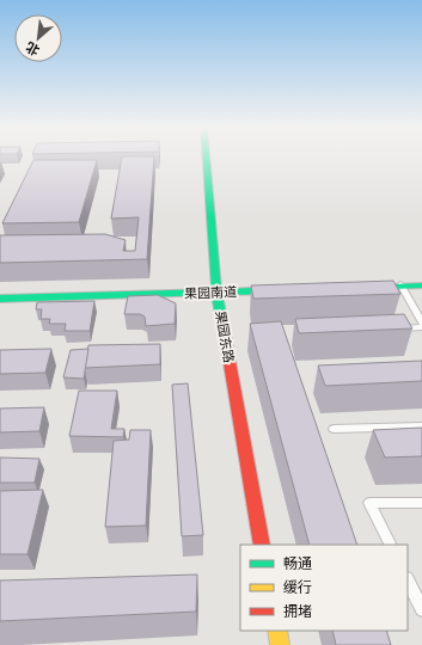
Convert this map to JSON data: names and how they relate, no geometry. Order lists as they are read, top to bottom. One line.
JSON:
{"streets":{"street":["果园南道","果园东路"]},"crossings":[["果园南道","果园东路"]],"legend":["畅通","缓行","拥堵"],"north":"bottom left"}
